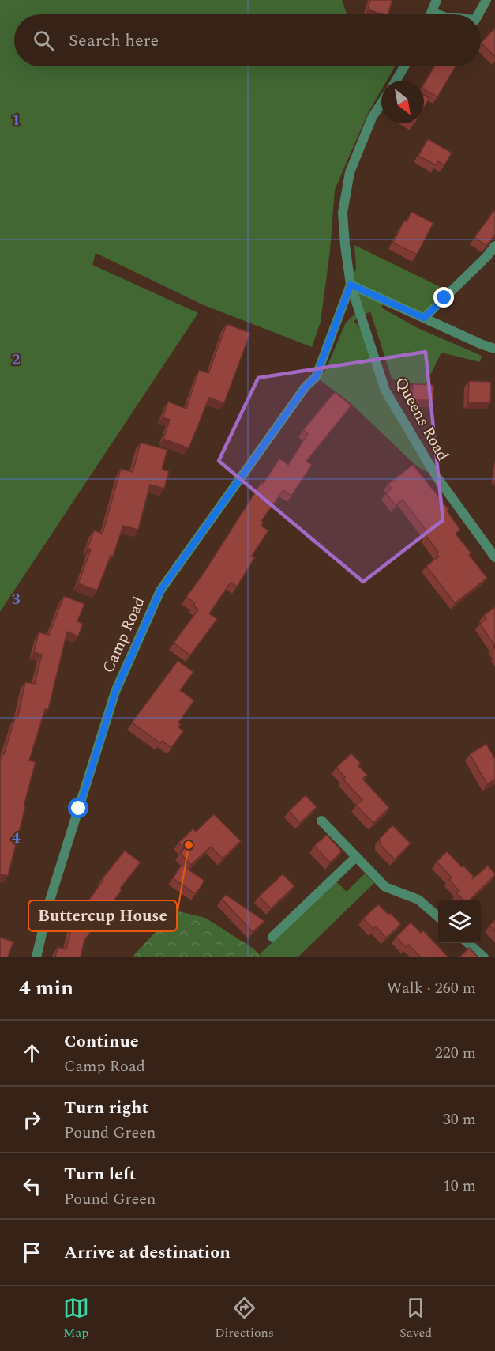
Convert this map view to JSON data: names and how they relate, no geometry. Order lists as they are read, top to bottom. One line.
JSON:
{"streets":{"street":["Queens Road","Camp Road"]},"crossings":[["Queens Road","Camp Road"]],"places":["Buttercup House"],"north":"bottom right","page":{"search":"Search here","heading":["4 min","Walk · 260 m"],"list":[["Continue","Camp Road","220 m"],["Turn right","Pound Green","30 m"],["Turn left","Pound Green","10 m"],"Arrive at destination"],"nav":["Map","Directions","Saved"]},"grid":{"rows":["1","2","3","4"]}}
